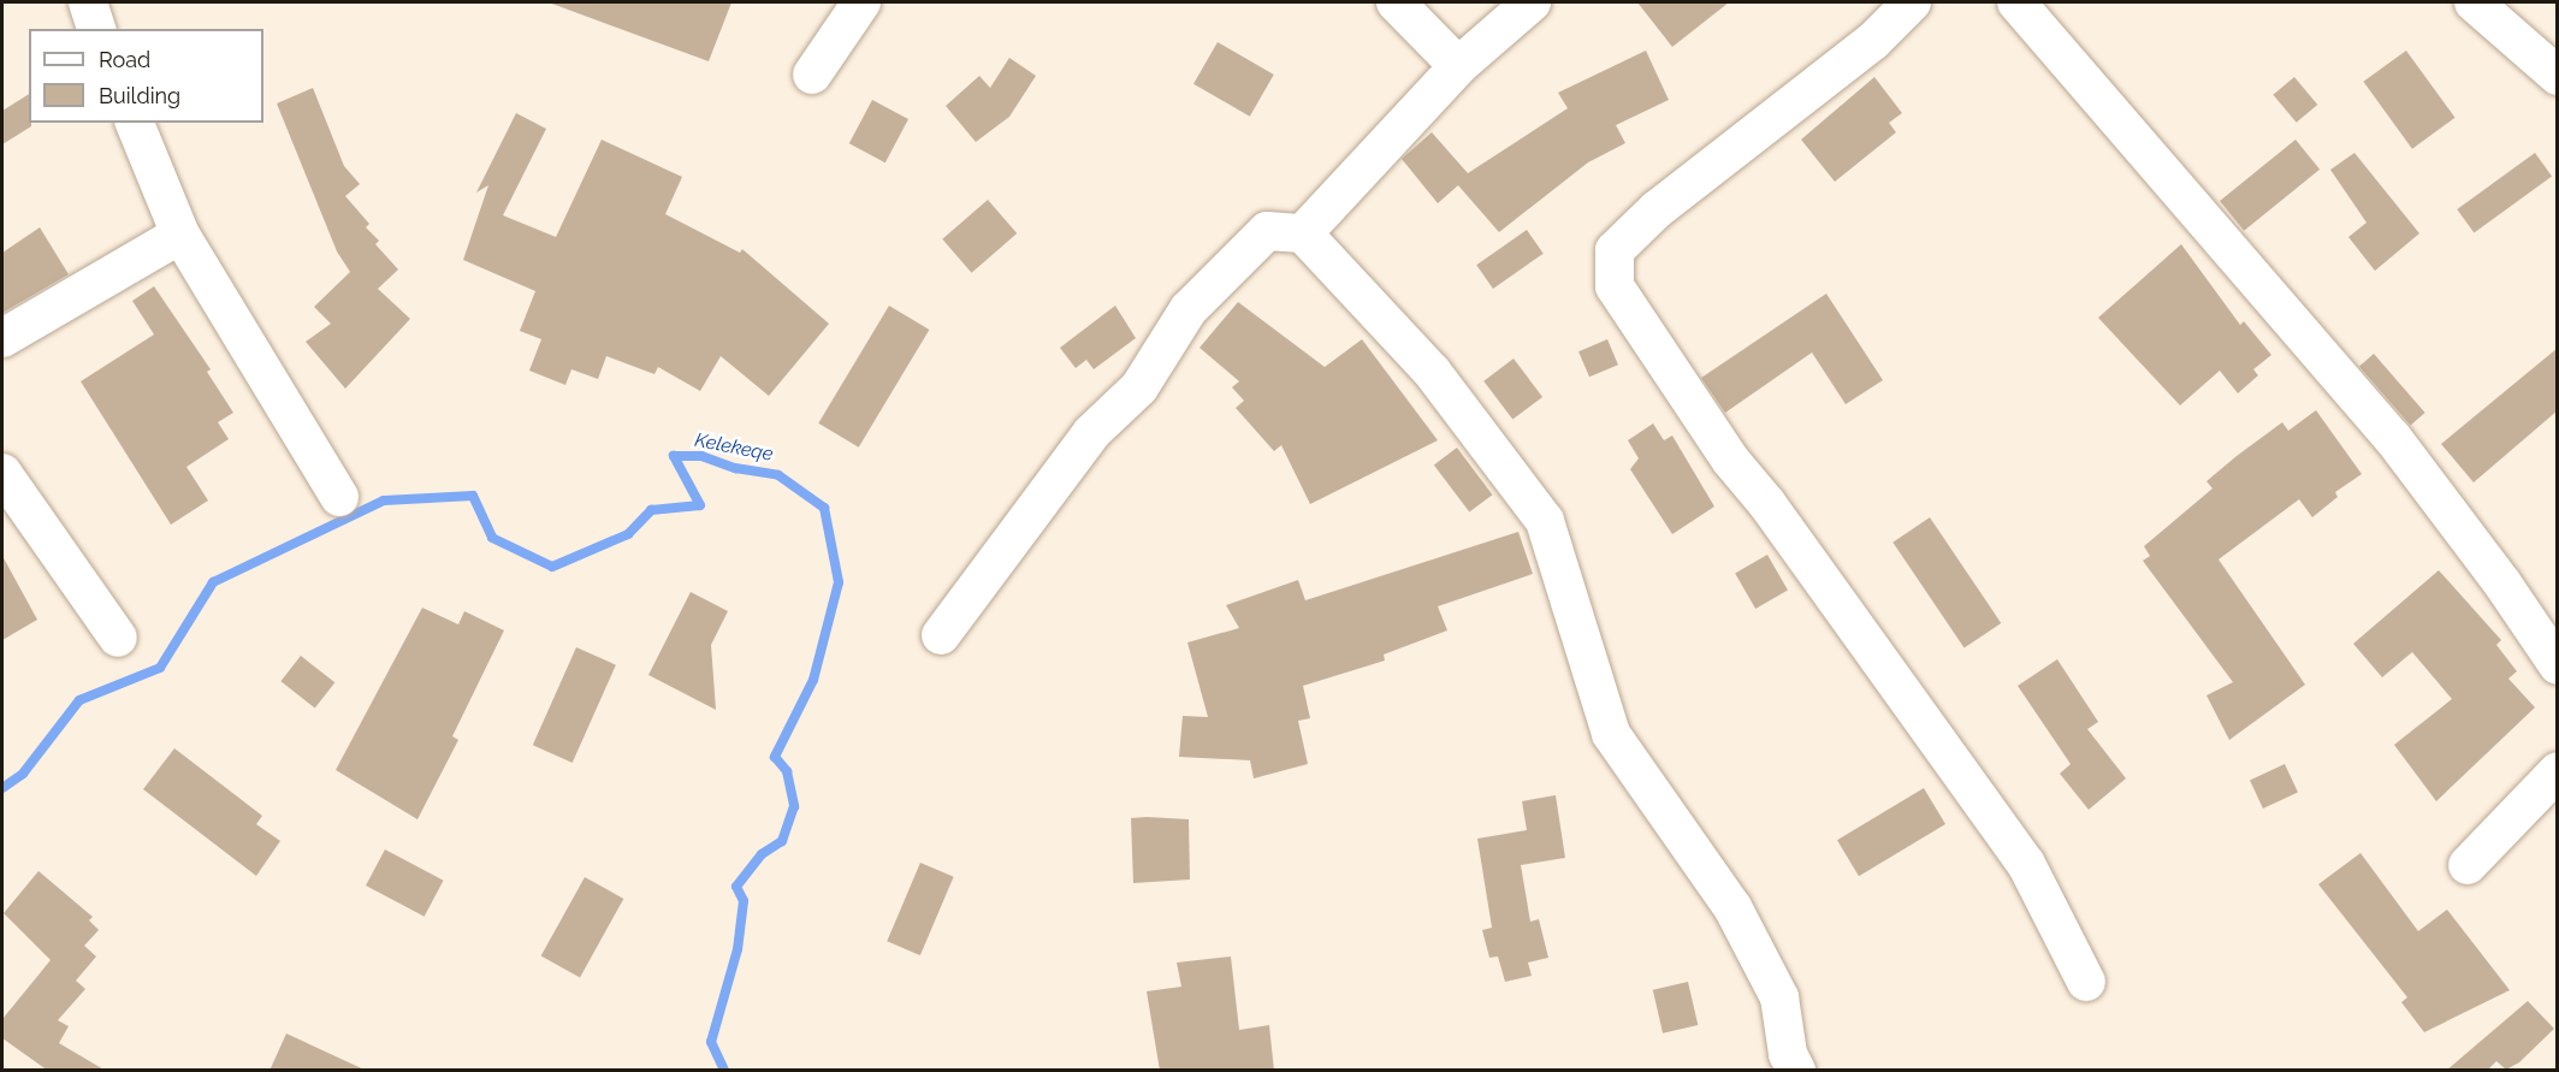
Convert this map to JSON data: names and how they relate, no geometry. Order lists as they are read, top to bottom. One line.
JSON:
{"water":["Kelekeqe"],"legend":["Road","Building"]}
